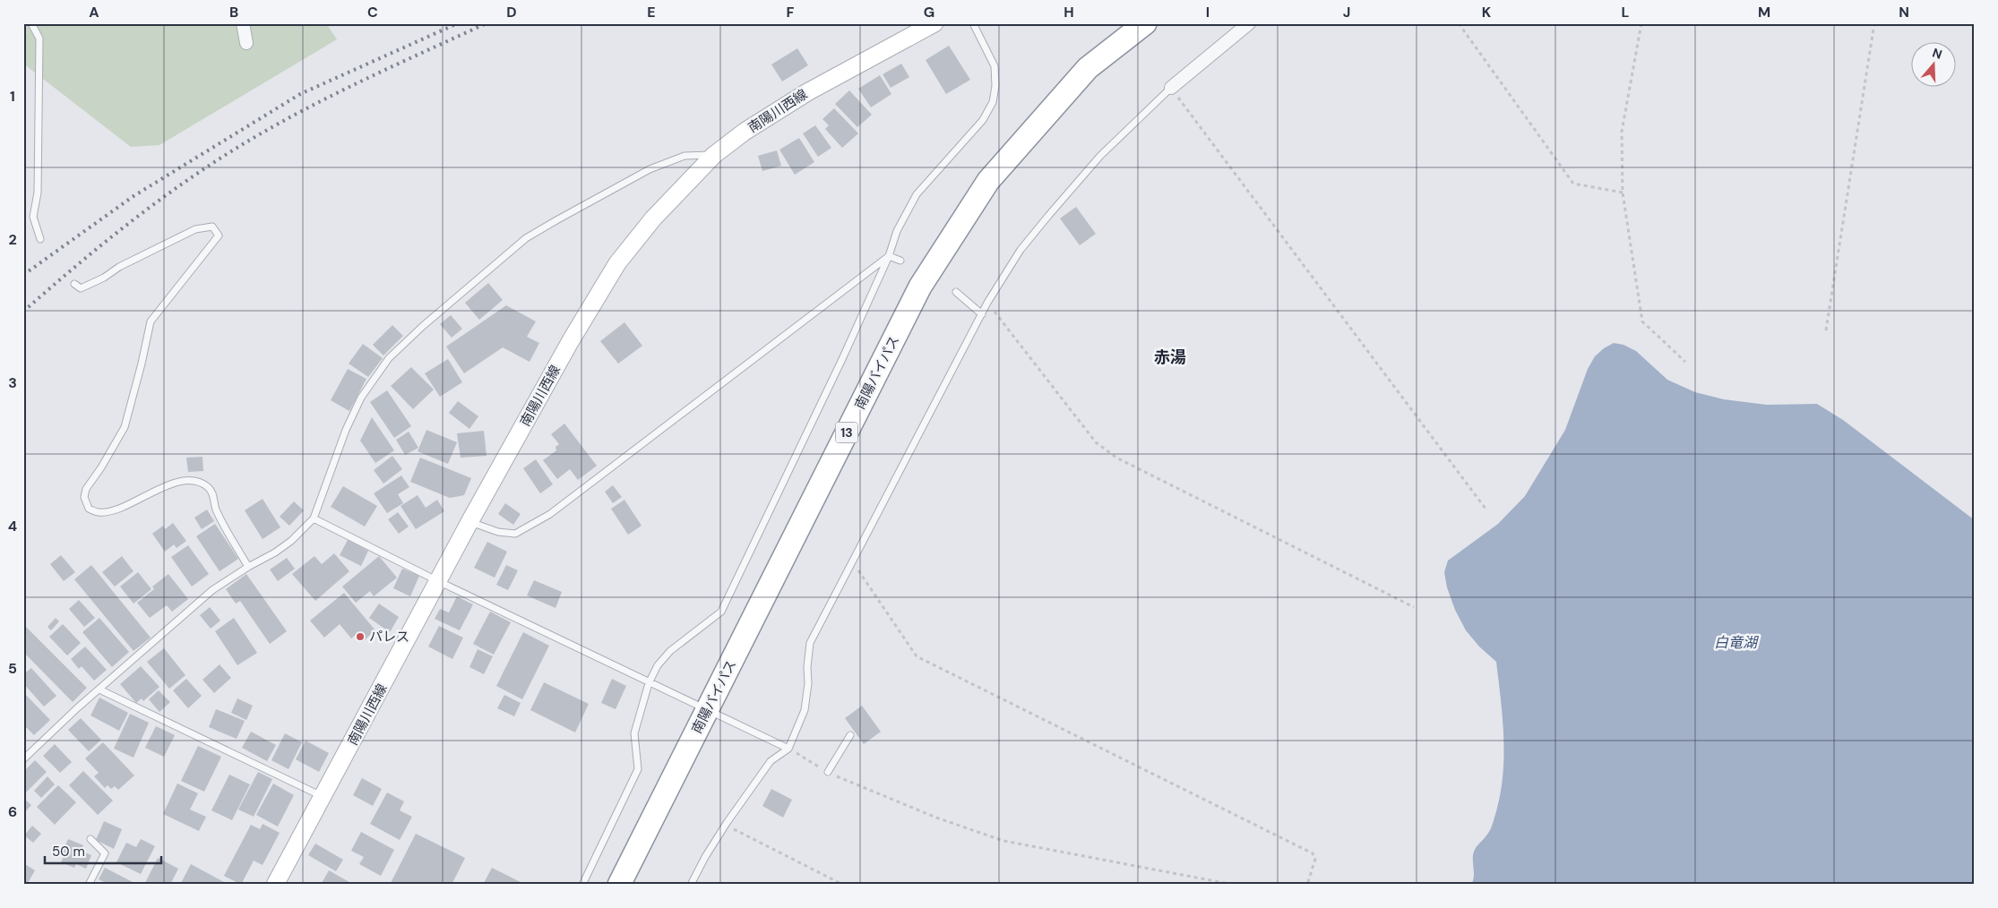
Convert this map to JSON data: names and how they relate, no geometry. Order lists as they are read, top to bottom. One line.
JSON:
{"streets":{"highway":["南陽バイパス","13"],"main road":["南陽川西線"]},"districts":["赤湯"],"water":["白竜湖"],"places":["パレス"],"scale_bar":"50 m","north":"top","grid":{"columns":["A","B","C","D","E","F","G","H","I","J","K","L","M","N"],"rows":["1","2","3","4","5","6"]}}
